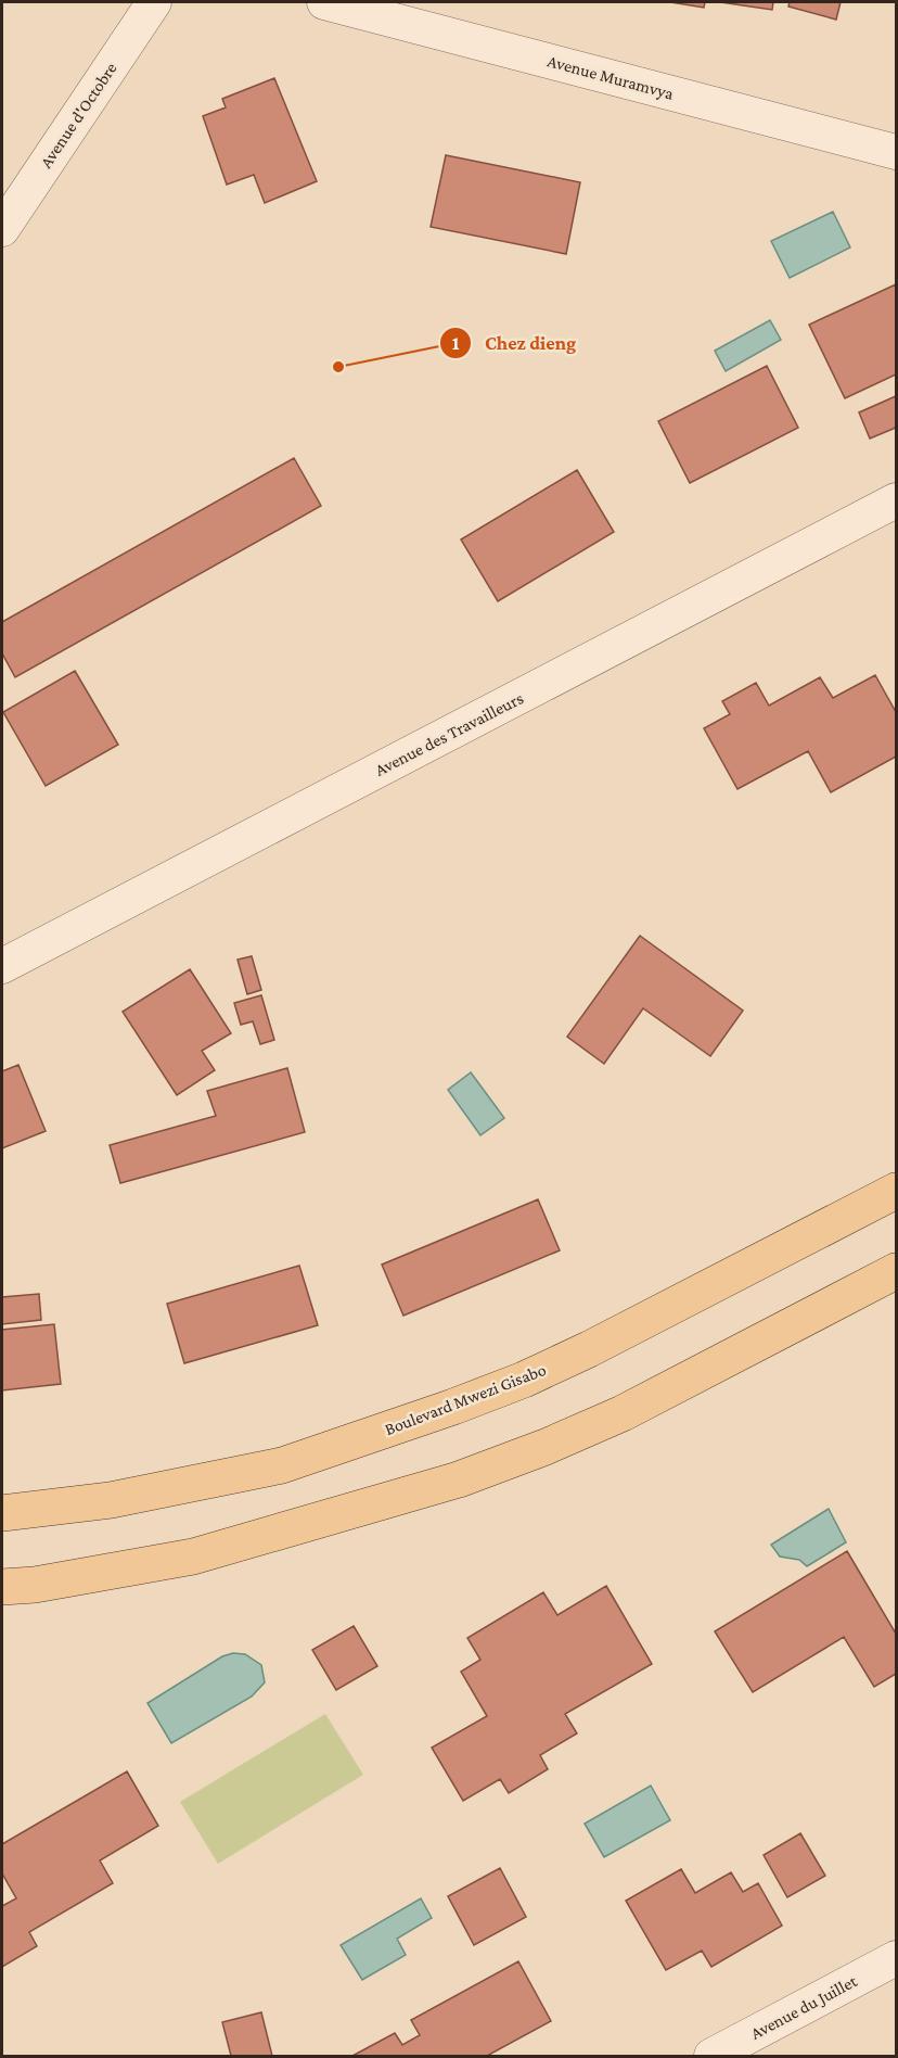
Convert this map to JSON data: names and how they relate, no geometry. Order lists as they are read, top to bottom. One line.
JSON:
{"streets":{"main road":["Boulevard Mwezi Gisabo"],"street":["Avenue Muramvya","Avenue d'Octobre","Avenue des Travailleurs","Avenue du Juillet"]},"places":["Chez dieng"]}
